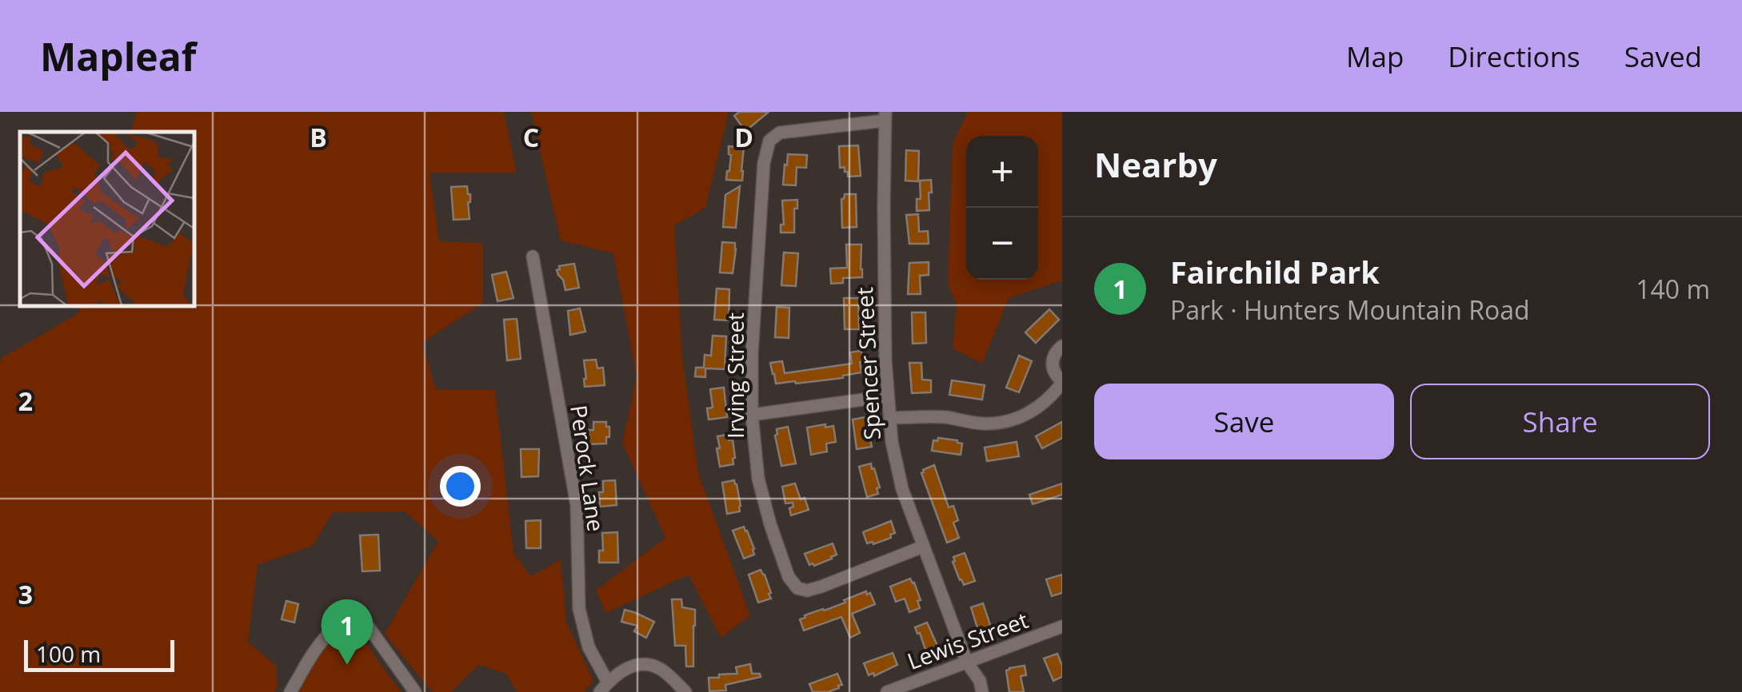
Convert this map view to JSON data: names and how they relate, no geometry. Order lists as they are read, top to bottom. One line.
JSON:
{"streets":{"street":["Spencer Street","Irving Street","Perock Lane","Lewis Street"]},"crossings":[["Spencer Street","Irving Street"],["Spencer Street","Lewis Street"]],"scale_bar":"100 m","page":{"header":"Mapleaf","nav":["Map","Directions","Saved"],"heading":"Nearby","map_buttons":["+","−"],"list":[{"mark":"1","name":"Fairchild Park","note":"Park · Hunters Mountain Road","value":"140 m"}],"buttons":["Save","Share"],"pins":"1","scale":"100 m"},"grid":{"columns":["B","C","D"],"rows":["2","3"]}}
